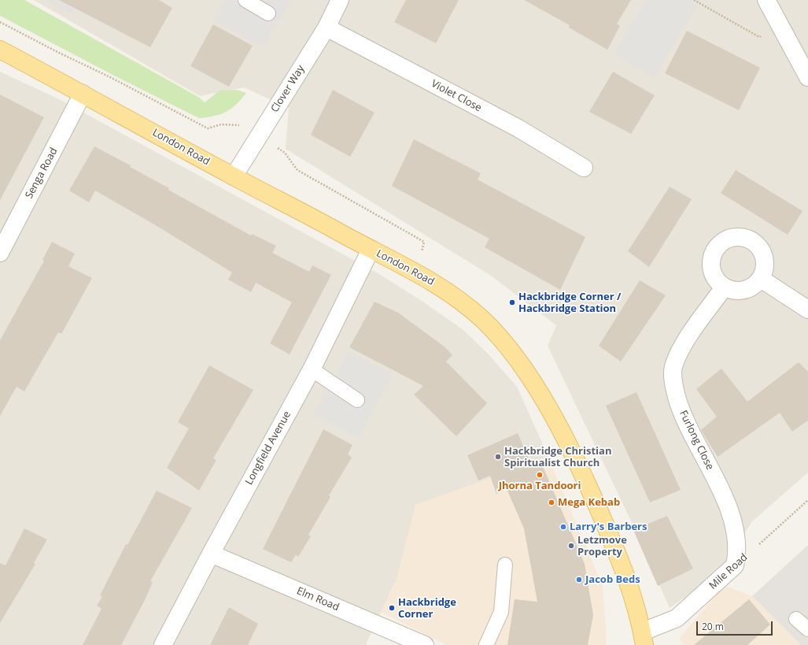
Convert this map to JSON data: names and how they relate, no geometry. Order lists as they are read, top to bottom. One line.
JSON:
{"streets":{"main road":["London Road"],"street":["Clover Way","Violet Close","Senga Road","Furlong Close","Longfield Avenue","Mile Road","Elm Road"]},"crossings":[["Clover Way","Violet Close"],["Clover Way","London Road"],["London Road","Senga Road"],["London Road","Longfield Avenue"],["London Road","Mile Road"],["Furlong Close","Mile Road"],["Longfield Avenue","Elm Road"]],"places":["Hackbridge Corner / Hackbridge Station","Hackbridge Christian Spiritualist Church","Jhorna Tandoori","Mega Kebab","Larry's Barbers","Letzmove Property","Jacob Beds","Hackbridge Corner"],"scale_bar":"20 m"}
